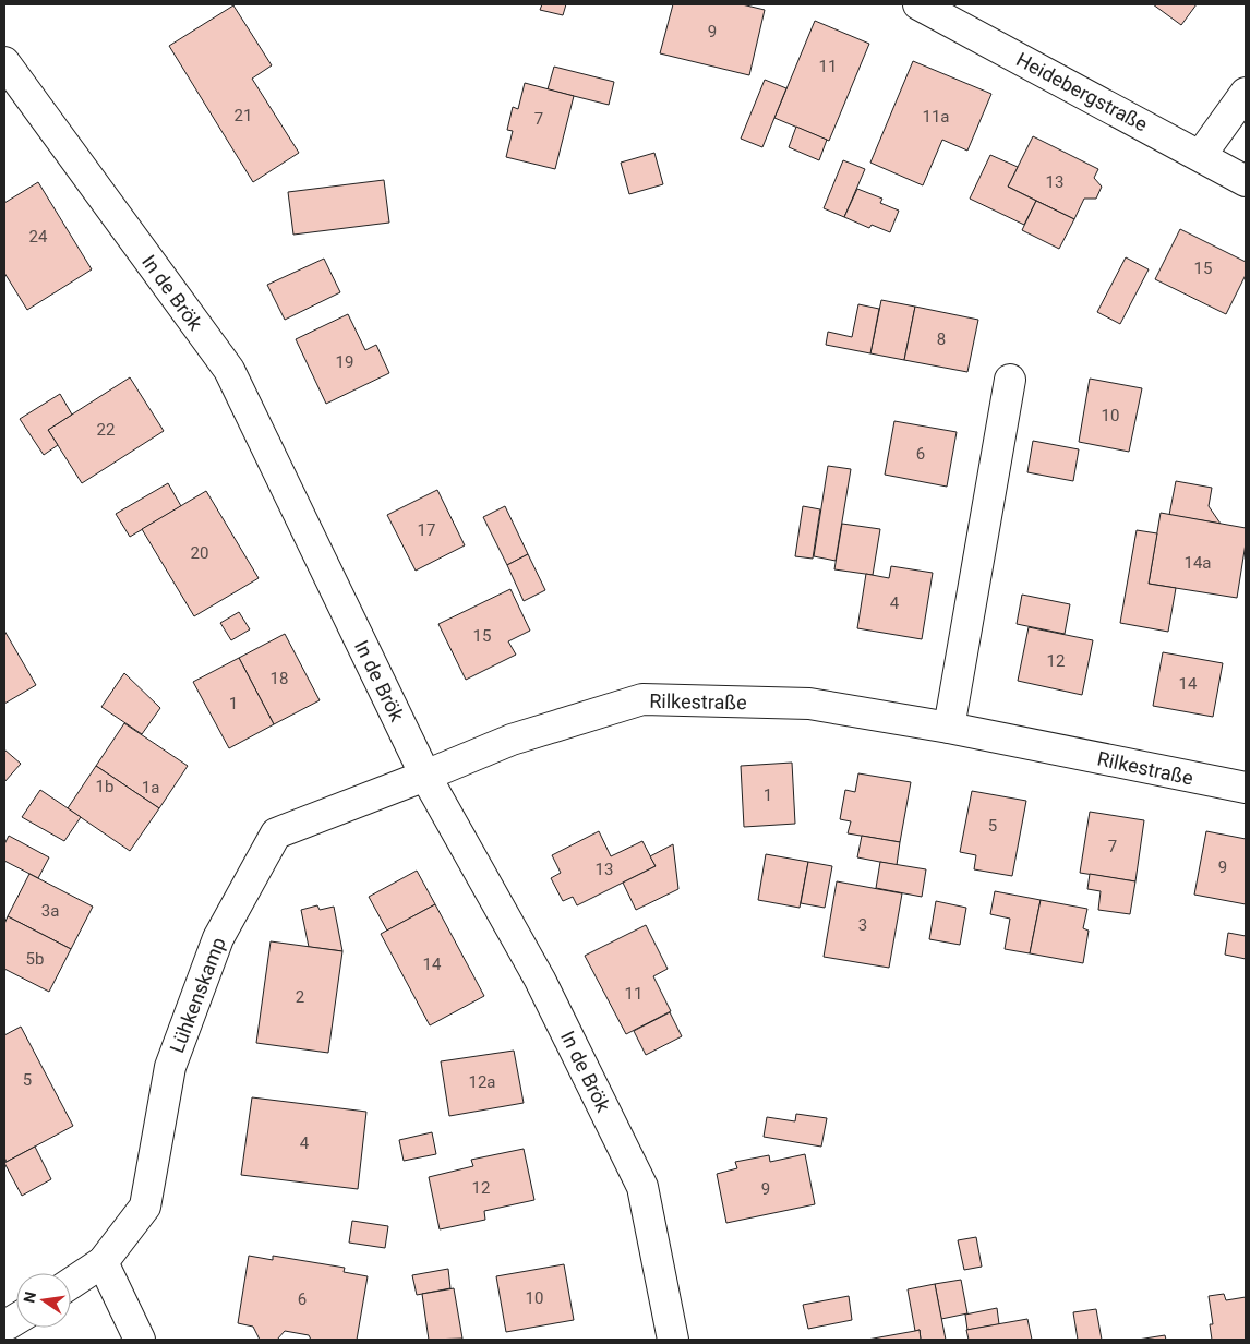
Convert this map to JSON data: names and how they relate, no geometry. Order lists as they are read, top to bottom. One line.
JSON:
{"streets":{"street":["Heidebergstraße","In de Brök","Rilkestraße","Lühkenskamp"]},"crossings":[["In de Brök","Rilkestraße"],["In de Brök","Lühkenskamp"],["Rilkestraße","Lühkenskamp"]],"house_numbers":["9","11","21","11a","7","13","24","15","8","19","10","22","6","17","20","14a","4","15","12","18","14","1","1b","1a","1","5","7","9","13","3a","3","5b","14","11","2","5","12a","4","12","9","10","6"],"north":"left"}
